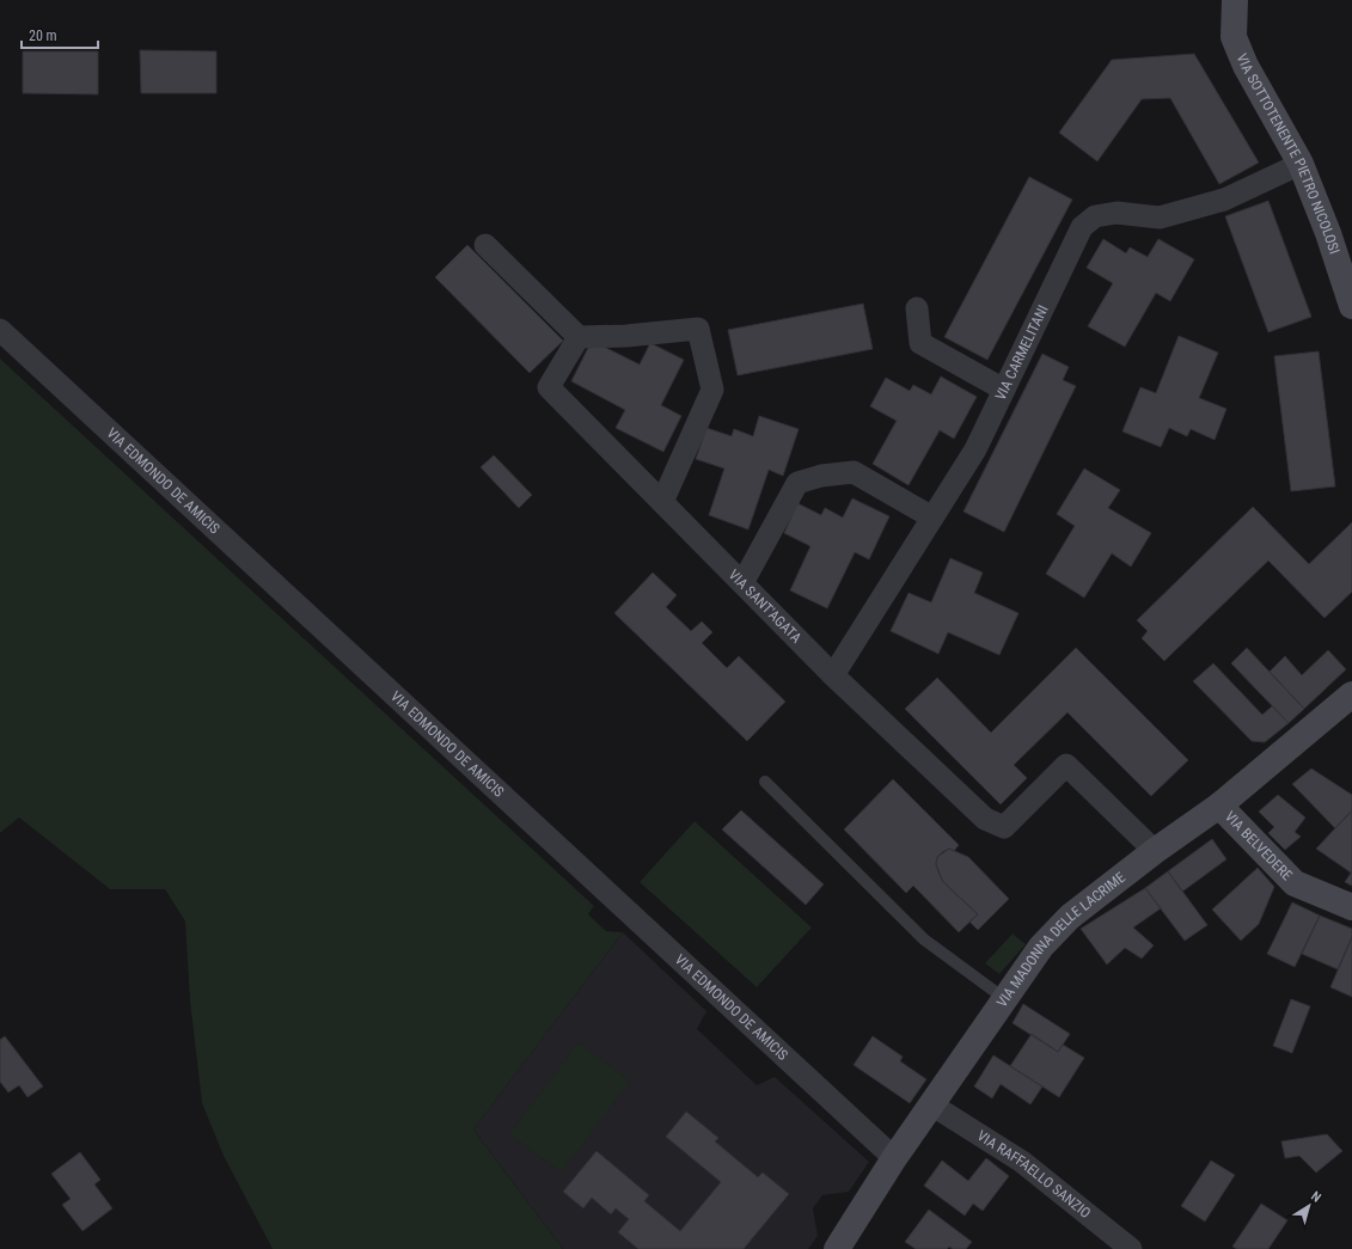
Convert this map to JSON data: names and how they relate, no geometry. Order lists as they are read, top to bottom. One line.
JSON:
{"streets":{"main road":["VIA SOTTOTENENTE PIETRO NICOLOSI","VIA BELVEDERE","VIA MADONNA DELLE LACRIME"],"street":["VIA CARMELITANI","VIA EDMONDO DE AMICIS","VIA SANT'AGATA","VIA RAFFAELLO SANZIO"]},"crossings":[["VIA SOTTOTENENTE PIETRO NICOLOSI","VIA CARMELITANI"],["VIA CARMELITANI","VIA SANT'AGATA"],["VIA EDMONDO DE AMICIS","VIA MADONNA DELLE LACRIME"],["VIA SANT'AGATA","VIA MADONNA DELLE LACRIME"],["VIA BELVEDERE","VIA MADONNA DELLE LACRIME"],["VIA MADONNA DELLE LACRIME","VIA RAFFAELLO SANZIO"]],"scale_bar":"20 m","north":"top right"}
